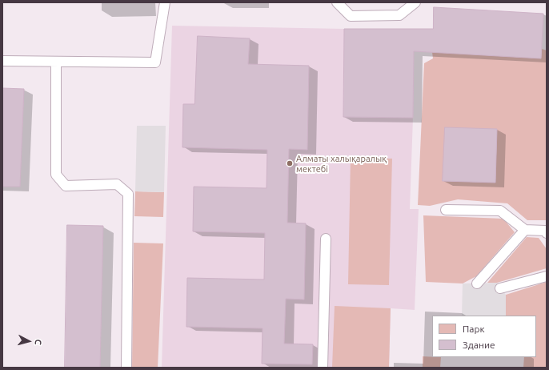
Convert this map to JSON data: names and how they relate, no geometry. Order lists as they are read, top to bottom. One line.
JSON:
{"places":["Алматы халықаралық мектебі"],"legend":["Парк","Здание"],"north":"right"}
